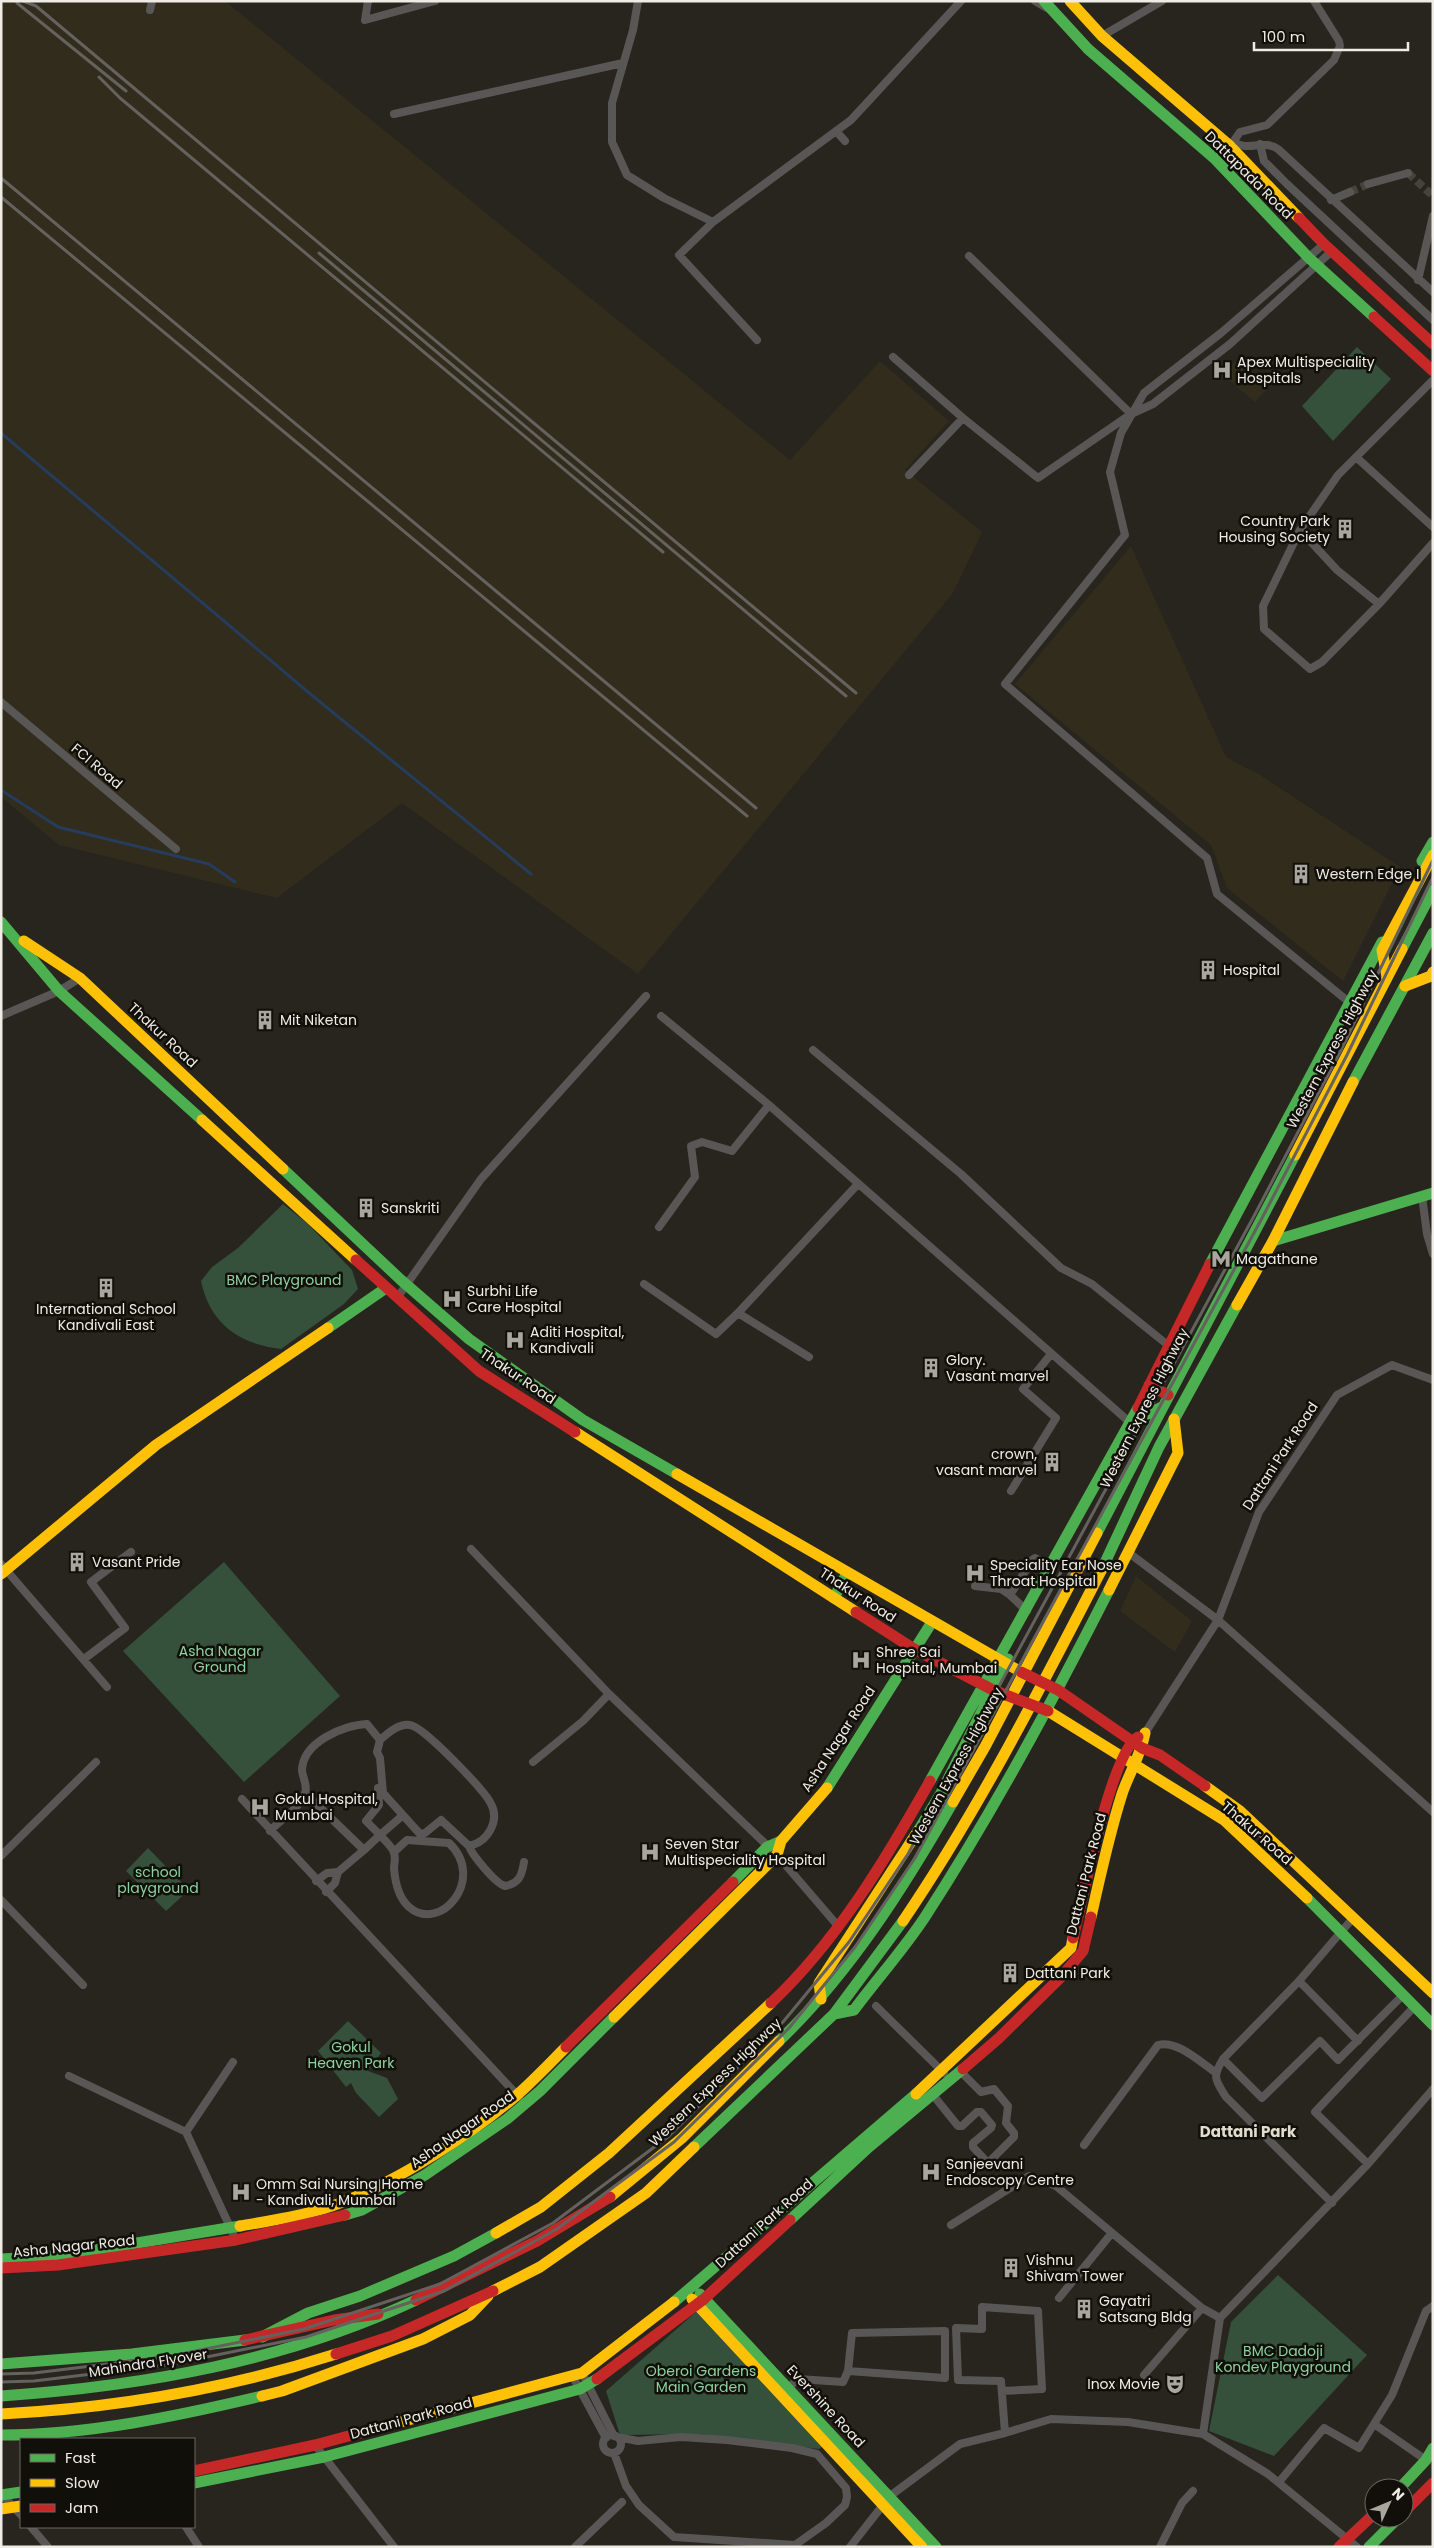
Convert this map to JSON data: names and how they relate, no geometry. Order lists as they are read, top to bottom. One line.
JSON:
{"streets":{"main road":["Dattapada Road","Thakur Road","Western Express Highway","Dattani Park Road","Asha Nagar Road","Mahindra Flyover","Evershine Road"],"street":["FCI Road"]},"crossings":[["Thakur Road","Dattani Park Road"],["Thakur Road","Asha Nagar Road"],["Western Express Highway","Mahindra Flyover"],["Dattani Park Road","Evershine Road"]],"districts":["Dattani Park"],"parks":["BMC Playground","Asha Nagar Ground","school playground","Gokul Heaven Park","BMC Dadoji Kondev Playground","Oberoi Gardens Main Garden"],"places":{"hospital":["Apex Multispeciality Hospitals","Surbhi Life Care Hospital","Aditi Hospital, Kandivali","Speciality Ear Nose Throat Hospital","Shree Sai Hospital, Mumbai","Gokul Hospital, Mumbai","Seven Star Multispeciality Hospital","Sanjeevani Endoscopy Centre","Omm Sai Nursing Home - Kandivali, Mumbai"],"building":["Country Park Housing Society","Western Edge I","Hospital","Mit Niketan","Sanskriti","International School Kandivali East","Glory. Vasant marvel","crown, vasant marvel","Vasant Pride","Dattani Park","Vishnu Shivam Tower","Gayatri Satsang Bldg"],"metro station":["Magathane"],"theatre":["Inox Movie"]},"legend":["Fast","Slow","Jam"],"scale_bar":"100 m","north":"top right"}
